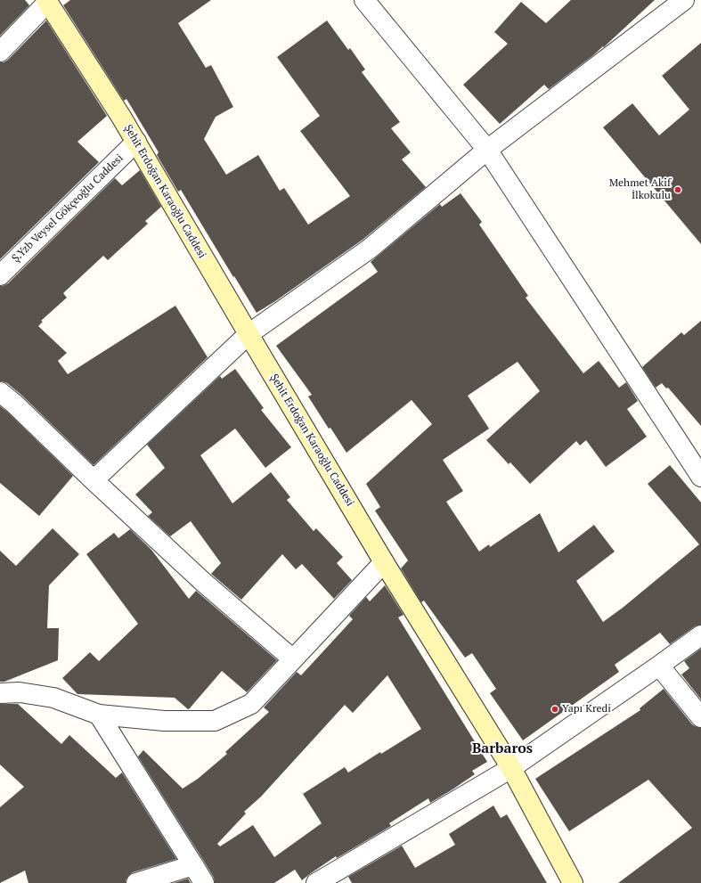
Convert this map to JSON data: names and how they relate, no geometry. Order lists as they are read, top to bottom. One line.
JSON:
{"streets":{"main road":["Şehit Erdoğan Karaoğlu Caddesi"],"street":["Ş.Yzb Veysel Gökçeoğlu Caddesi"]},"crossings":[["Şehit Erdoğan Karaoğlu Caddesi","Ş.Yzb Veysel Gökçeoğlu Caddesi"]],"districts":["Barbaros"],"places":["Mehmet Akif İlkokulu","Yapı Kredi"]}
